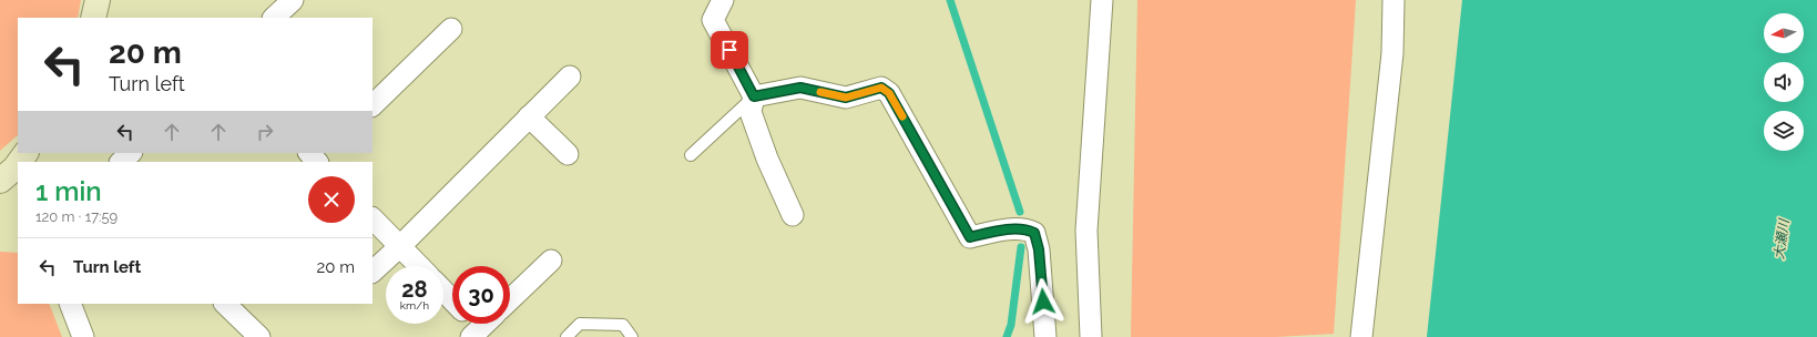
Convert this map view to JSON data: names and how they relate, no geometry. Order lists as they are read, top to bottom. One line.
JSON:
{"water":["大瀬川"],"north":"left","page":{"turn":["20 m","Turn left"],"heading":["1 min","120 m · 17:59"],"list":[{"name":"Turn left","value":"20 m"}],"speed":"28 km/h","limit":"30"}}
